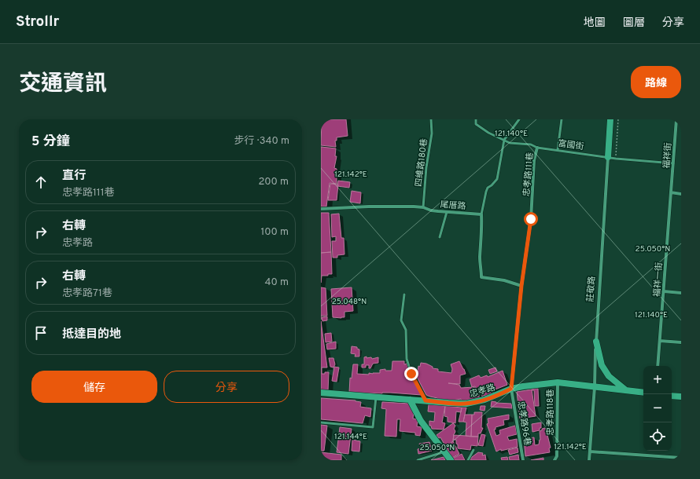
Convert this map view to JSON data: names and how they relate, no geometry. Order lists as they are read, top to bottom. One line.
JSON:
{"streets":{"street":["福祥街","忠孝路111巷","尾厝路","福祥一街","莊敬路","忠孝路","忠孝路118巷","忠孝路96巷"],"lane":["富國街","四維路180巷"]},"crossings":[["富國街","福祥街"],["富國街","忠孝路111巷"],["富國街","莊敬路"],["福祥街","福祥一街"],["四維路180巷","尾厝路"],["忠孝路111巷","忠孝路"],["忠孝路111巷","忠孝路96巷"],["莊敬路","忠孝路"],["忠孝路","忠孝路118巷"],["忠孝路","忠孝路96巷"]],"page":{"header":"Strollr","nav":["地圖","圖層","分享"],"title":"交通資訊","buttons":["路線",["儲存","分享"]],"heading":["5 分鐘","步行 · 340 m"],"list":[["直行","忠孝路111巷","200 m"],["右轉","忠孝路","100 m"],["右轉","忠孝路71巷","40 m"],"抵達目的地"],"map_buttons":["+","−"]},"coordinates":["121.140°E","121.142°E","25.050°N","25.048°N","121.144°E"]}
